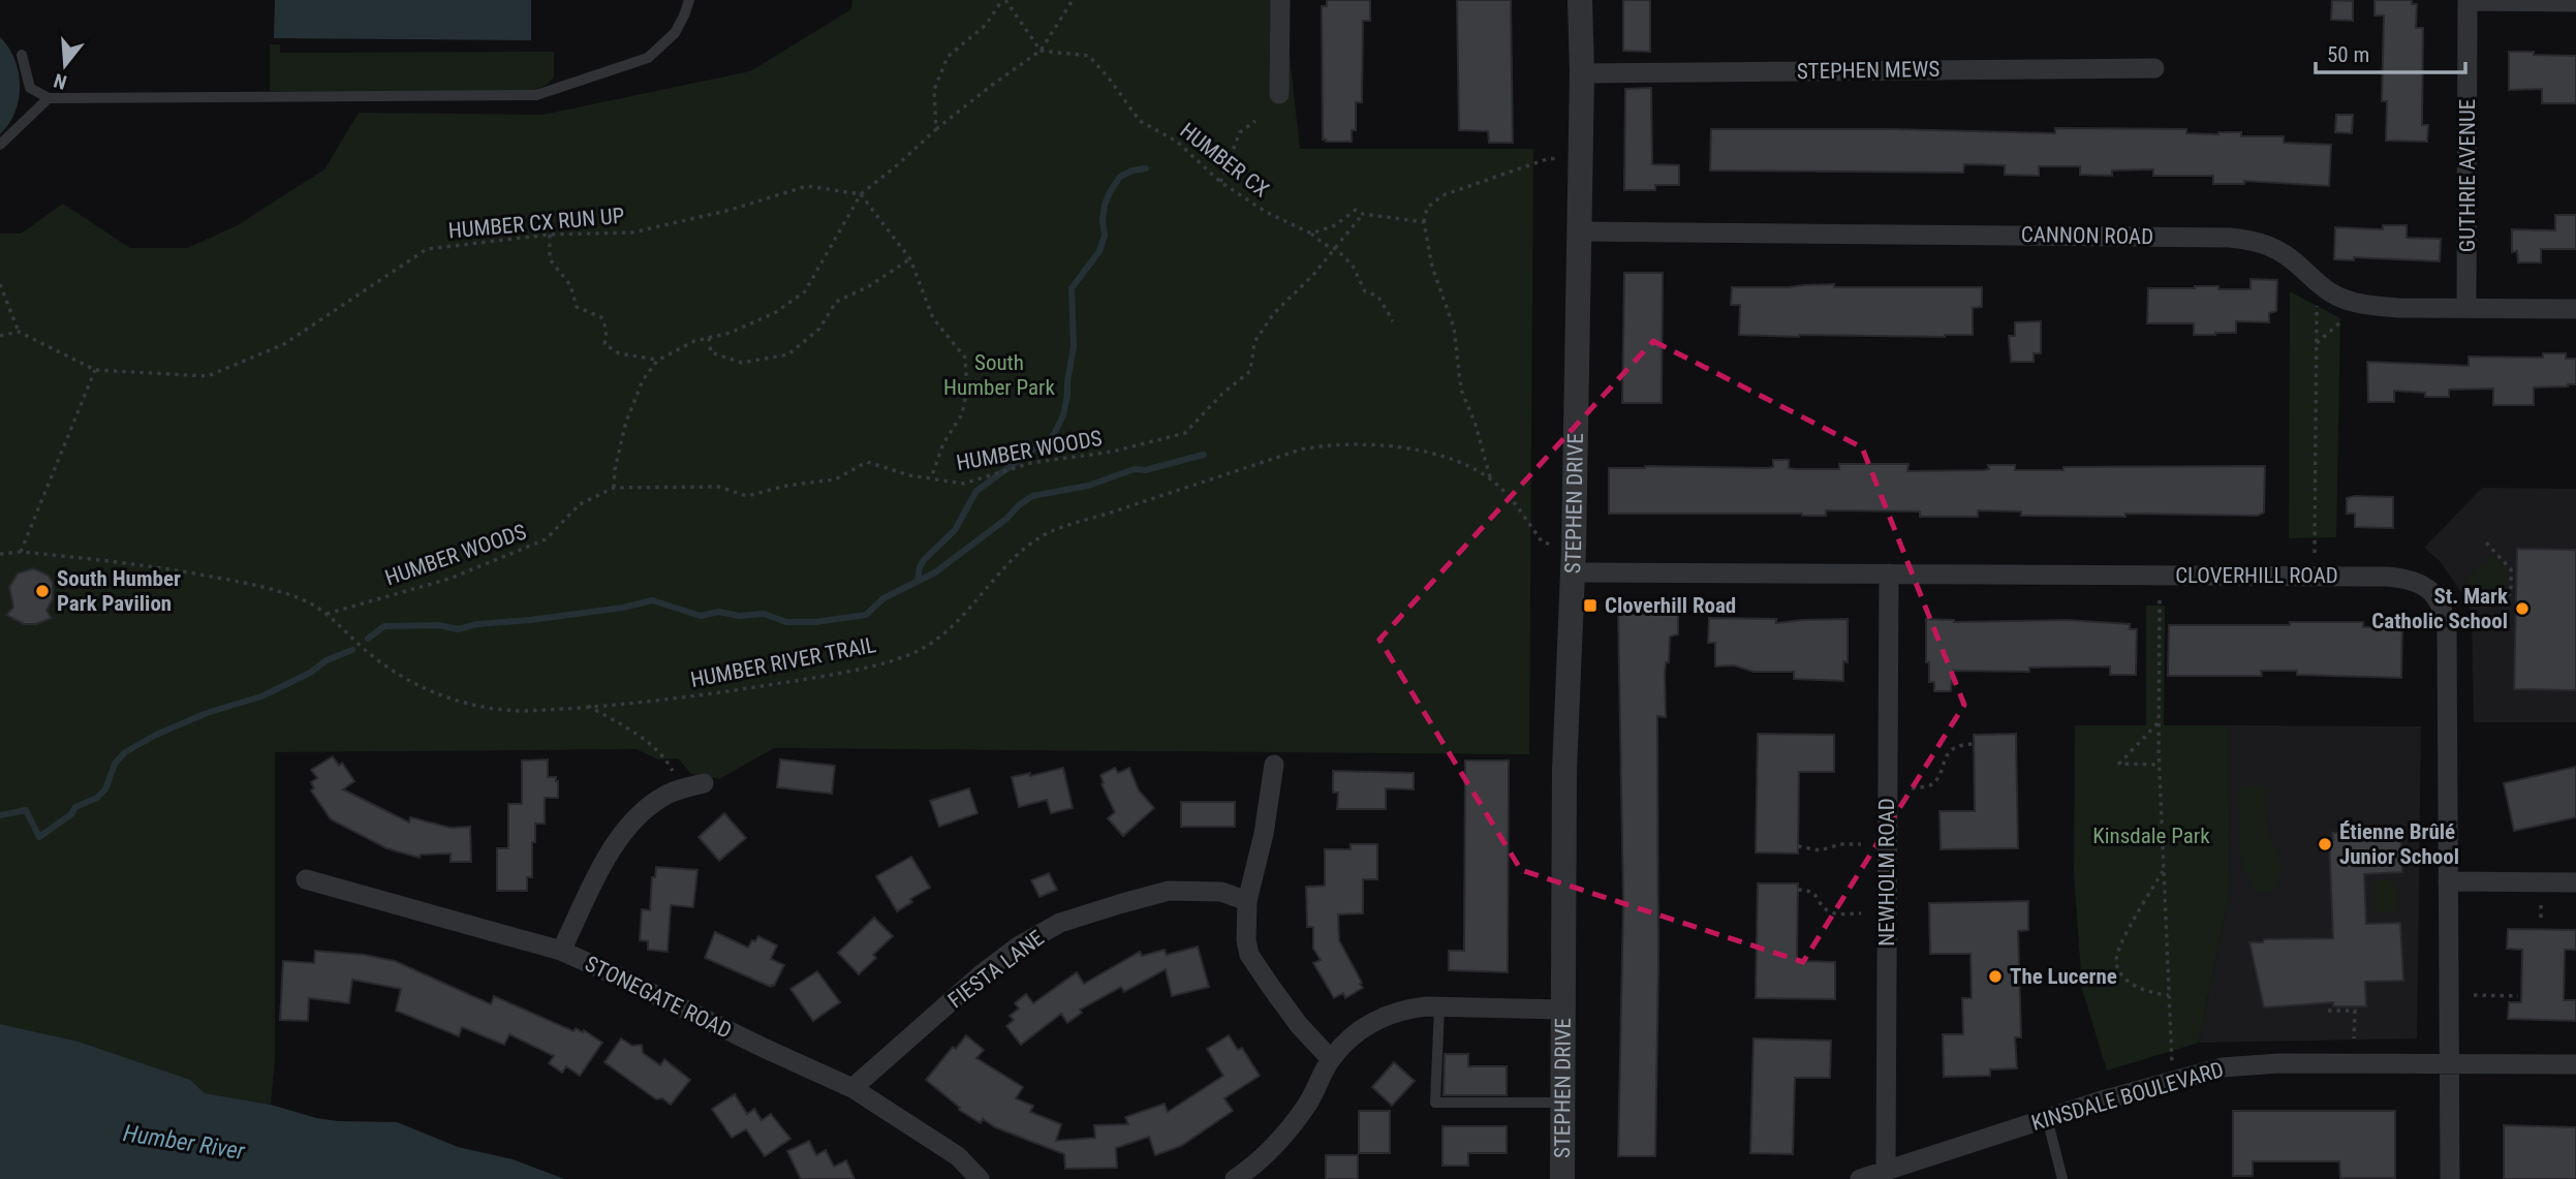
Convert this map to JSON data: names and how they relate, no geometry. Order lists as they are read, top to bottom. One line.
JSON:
{"streets":{"street":["STEPHEN MEWS","GUTHRIE AVENUE","CANNON ROAD","STEPHEN DRIVE","CLOVERHILL ROAD","NEWHOLM ROAD","FIESTA LANE","STONEGATE ROAD","KINSDALE BOULEVARD"],"path":["HUMBER CX","HUMBER CX RUN UP","HUMBER WOODS","HUMBER RIVER TRAIL"]},"crossings":[["STEPHEN MEWS","STEPHEN DRIVE"],["HUMBER CX","HUMBER WOODS"],["GUTHRIE AVENUE","CANNON ROAD"],["CANNON ROAD","STEPHEN DRIVE"],["HUMBER WOODS","HUMBER RIVER TRAIL"],["STEPHEN DRIVE","CLOVERHILL ROAD"],["CLOVERHILL ROAD","NEWHOLM ROAD"],["CLOVERHILL ROAD","KINSDALE BOULEVARD"],["NEWHOLM ROAD","KINSDALE BOULEVARD"],["FIESTA LANE","STONEGATE ROAD"]],"water":["Humber River"],"parks":["South Humber Park","Kinsdale Park"],"places":{"other":["South Humber Park Pavilion","St. Mark Catholic School","Étienne Brûlé Junior School","The Lucerne"],"transit":["Cloverhill Road"]},"scale_bar":"50 m","north":"bottom"}
